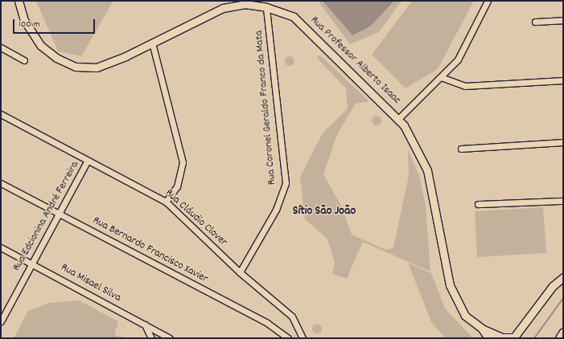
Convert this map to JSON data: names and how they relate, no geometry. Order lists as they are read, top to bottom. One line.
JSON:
{"streets":{"main road":["Rua Professor Alberto Isaac"],"street":["Rua Coronel Geraldo Franco da Mata","Rua Edcionina André Ferreira","Rua Cláudio Clover","Rua Bernardo Francisco Xavier","Rua Misael Silva"]},"crossings":[["Rua Professor Alberto Isaac","Rua Coronel Geraldo Franco da Mata"],["Rua Coronel Geraldo Franco da Mata","Rua Cláudio Clover"],["Rua Edcionina André Ferreira","Rua Cláudio Clover"],["Rua Edcionina André Ferreira","Rua Bernardo Francisco Xavier"],["Rua Edcionina André Ferreira","Rua Misael Silva"]],"districts":["Sítio São João"],"scale_bar":"100 m"}
